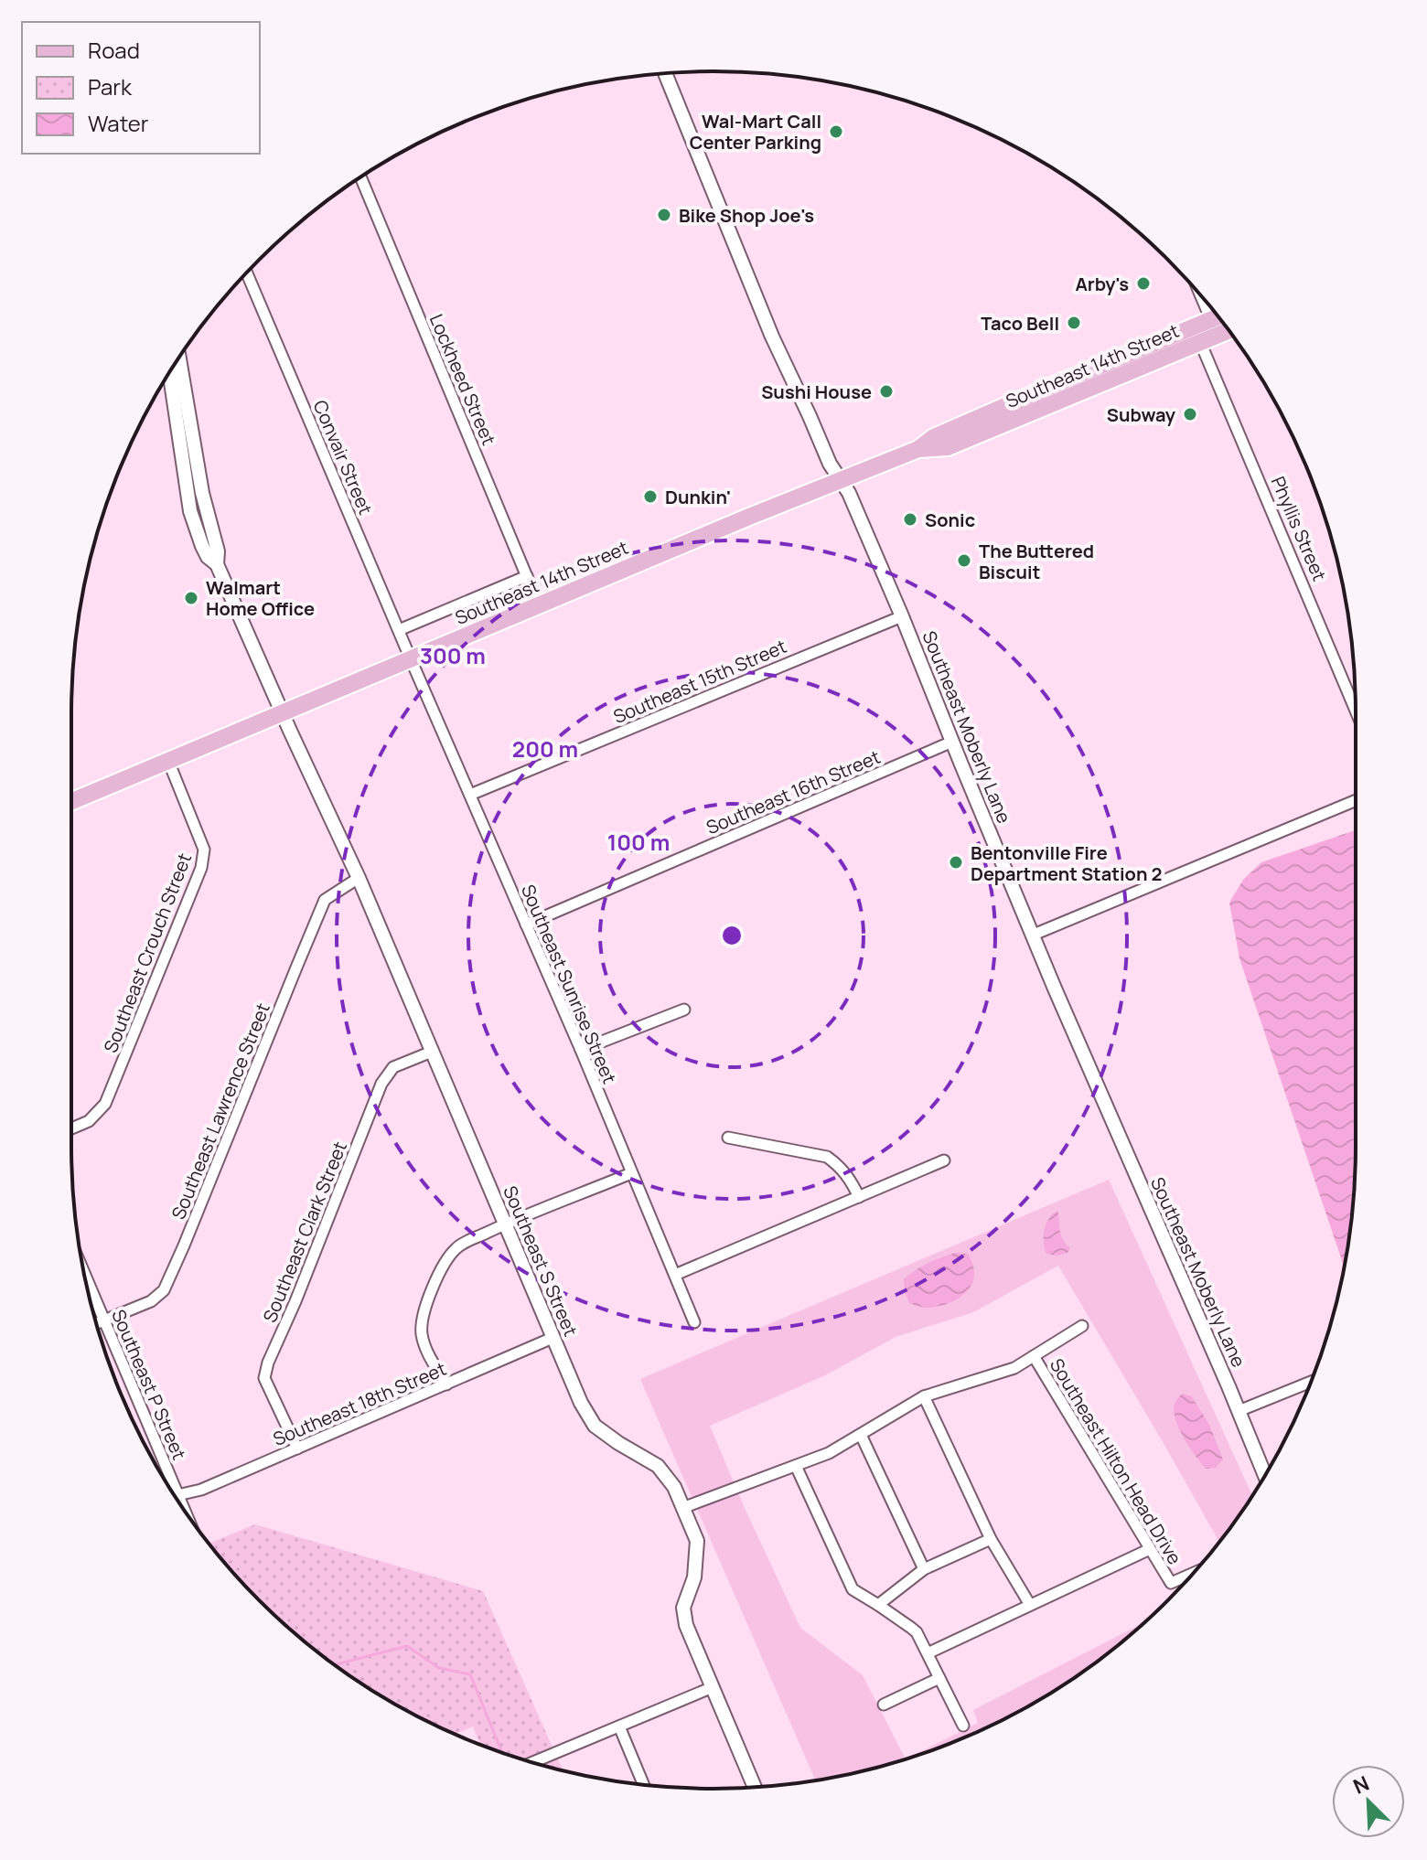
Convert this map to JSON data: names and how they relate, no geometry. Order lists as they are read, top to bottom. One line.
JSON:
{"streets":{"main road":["Southeast 14th Street"],"street":["Lockheed Street","Convair Street","Phyllis Street","Southeast 15th Street","Southeast Moberly Lane","Southeast 16th Street","Southeast Crouch Street","Southeast Sunrise Street","Southeast Lawrence Street","Southeast Clark Street","Southeast S Street","Southeast P Street","Southeast 18th Street","Southeast Hilton Head Drive"]},"crossings":[["Southeast 14th Street","Lockheed Street"],["Southeast 14th Street","Convair Street"],["Southeast 14th Street","Phyllis Street"],["Southeast 14th Street","Southeast Moberly Lane"],["Southeast 14th Street","Southeast Crouch Street"],["Southeast 14th Street","Southeast Sunrise Street"],["Southeast 14th Street","Southeast S Street"],["Convair Street","Southeast Sunrise Street"],["Southeast 15th Street","Southeast Moberly Lane"],["Southeast 15th Street","Southeast Sunrise Street"],["Southeast Moberly Lane","Southeast 16th Street"],["Southeast 16th Street","Southeast Sunrise Street"],["Southeast Lawrence Street","Southeast S Street"],["Southeast Lawrence Street","Southeast P Street"],["Southeast Clark Street","Southeast S Street"],["Southeast Clark Street","Southeast 18th Street"],["Southeast S Street","Southeast 18th Street"],["Southeast P Street","Southeast 18th Street"]],"places":["Wal-Mart Call Center Parking","Bike Shop Joe's","Arby's","Taco Bell","Sushi House","Subway","Dunkin'","Sonic","The Buttered Biscuit","Walmart Home Office","Bentonville Fire Department Station 2"],"legend":["Road","Park","Water"],"north":"top left","rings":["300 m","200 m","100 m"]}
